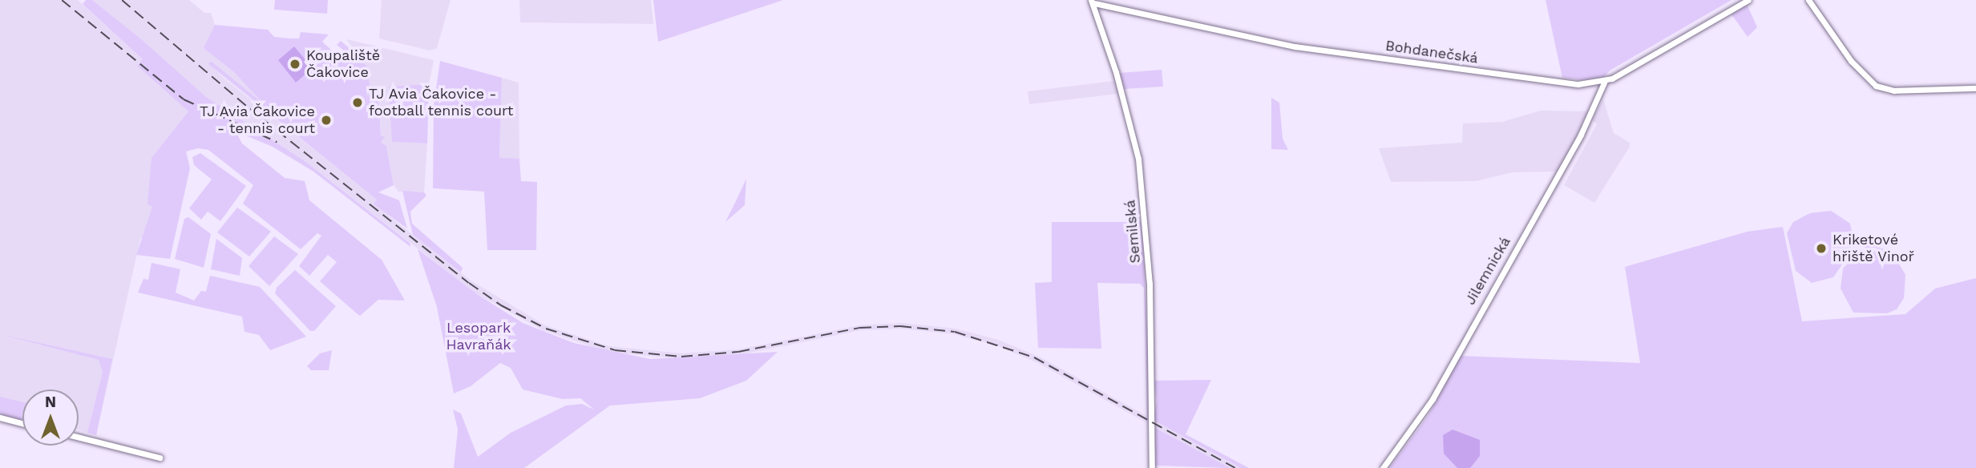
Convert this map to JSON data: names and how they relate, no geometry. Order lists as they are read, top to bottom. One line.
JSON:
{"streets":{"street":["Bohdanečská","Semilská","Jilemnická"]},"crossings":[["Bohdanečská","Semilská"],["Bohdanečská","Jilemnická"]],"parks":["Lesopark Havraňák"],"places":["Koupaliště Čakovice","TJ Avia Čakovice - football tennis court","TJ Avia Čakovice - tennis court","Kriketové hřiště Vinoř"],"north":"top"}
